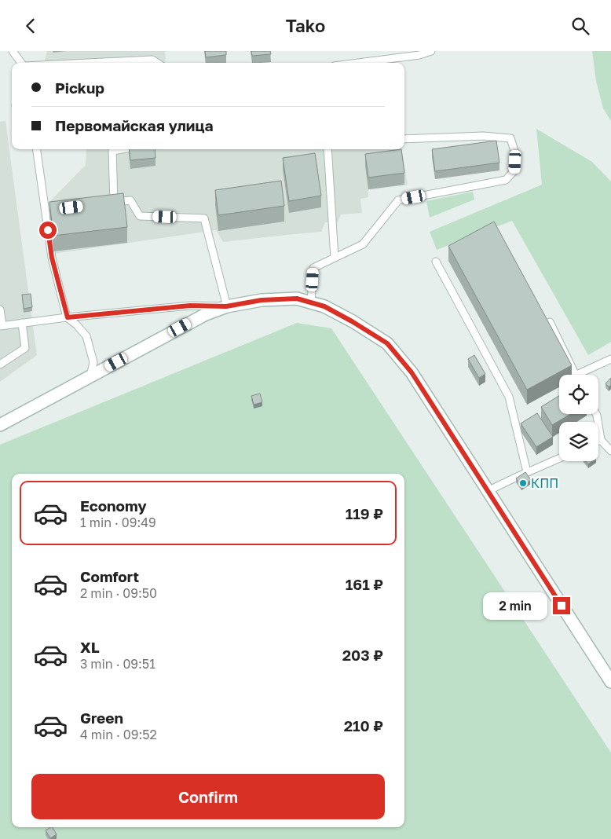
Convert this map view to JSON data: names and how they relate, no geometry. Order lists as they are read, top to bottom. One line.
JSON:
{"places":["КПП"],"page":{"header":"Tako","banner":["Pickup","Первомайская улица"],"list":[{"name":"Economy","note":"1 min · 09:49","value":"119 ₽"},{"name":"Comfort","note":"2 min · 09:50","value":"161 ₽"},{"name":"XL","note":"3 min · 09:51","value":"203 ₽"},{"name":"Green","note":"4 min · 09:52","value":"210 ₽"}],"bubble":"2 min","buttons":"Confirm"}}
